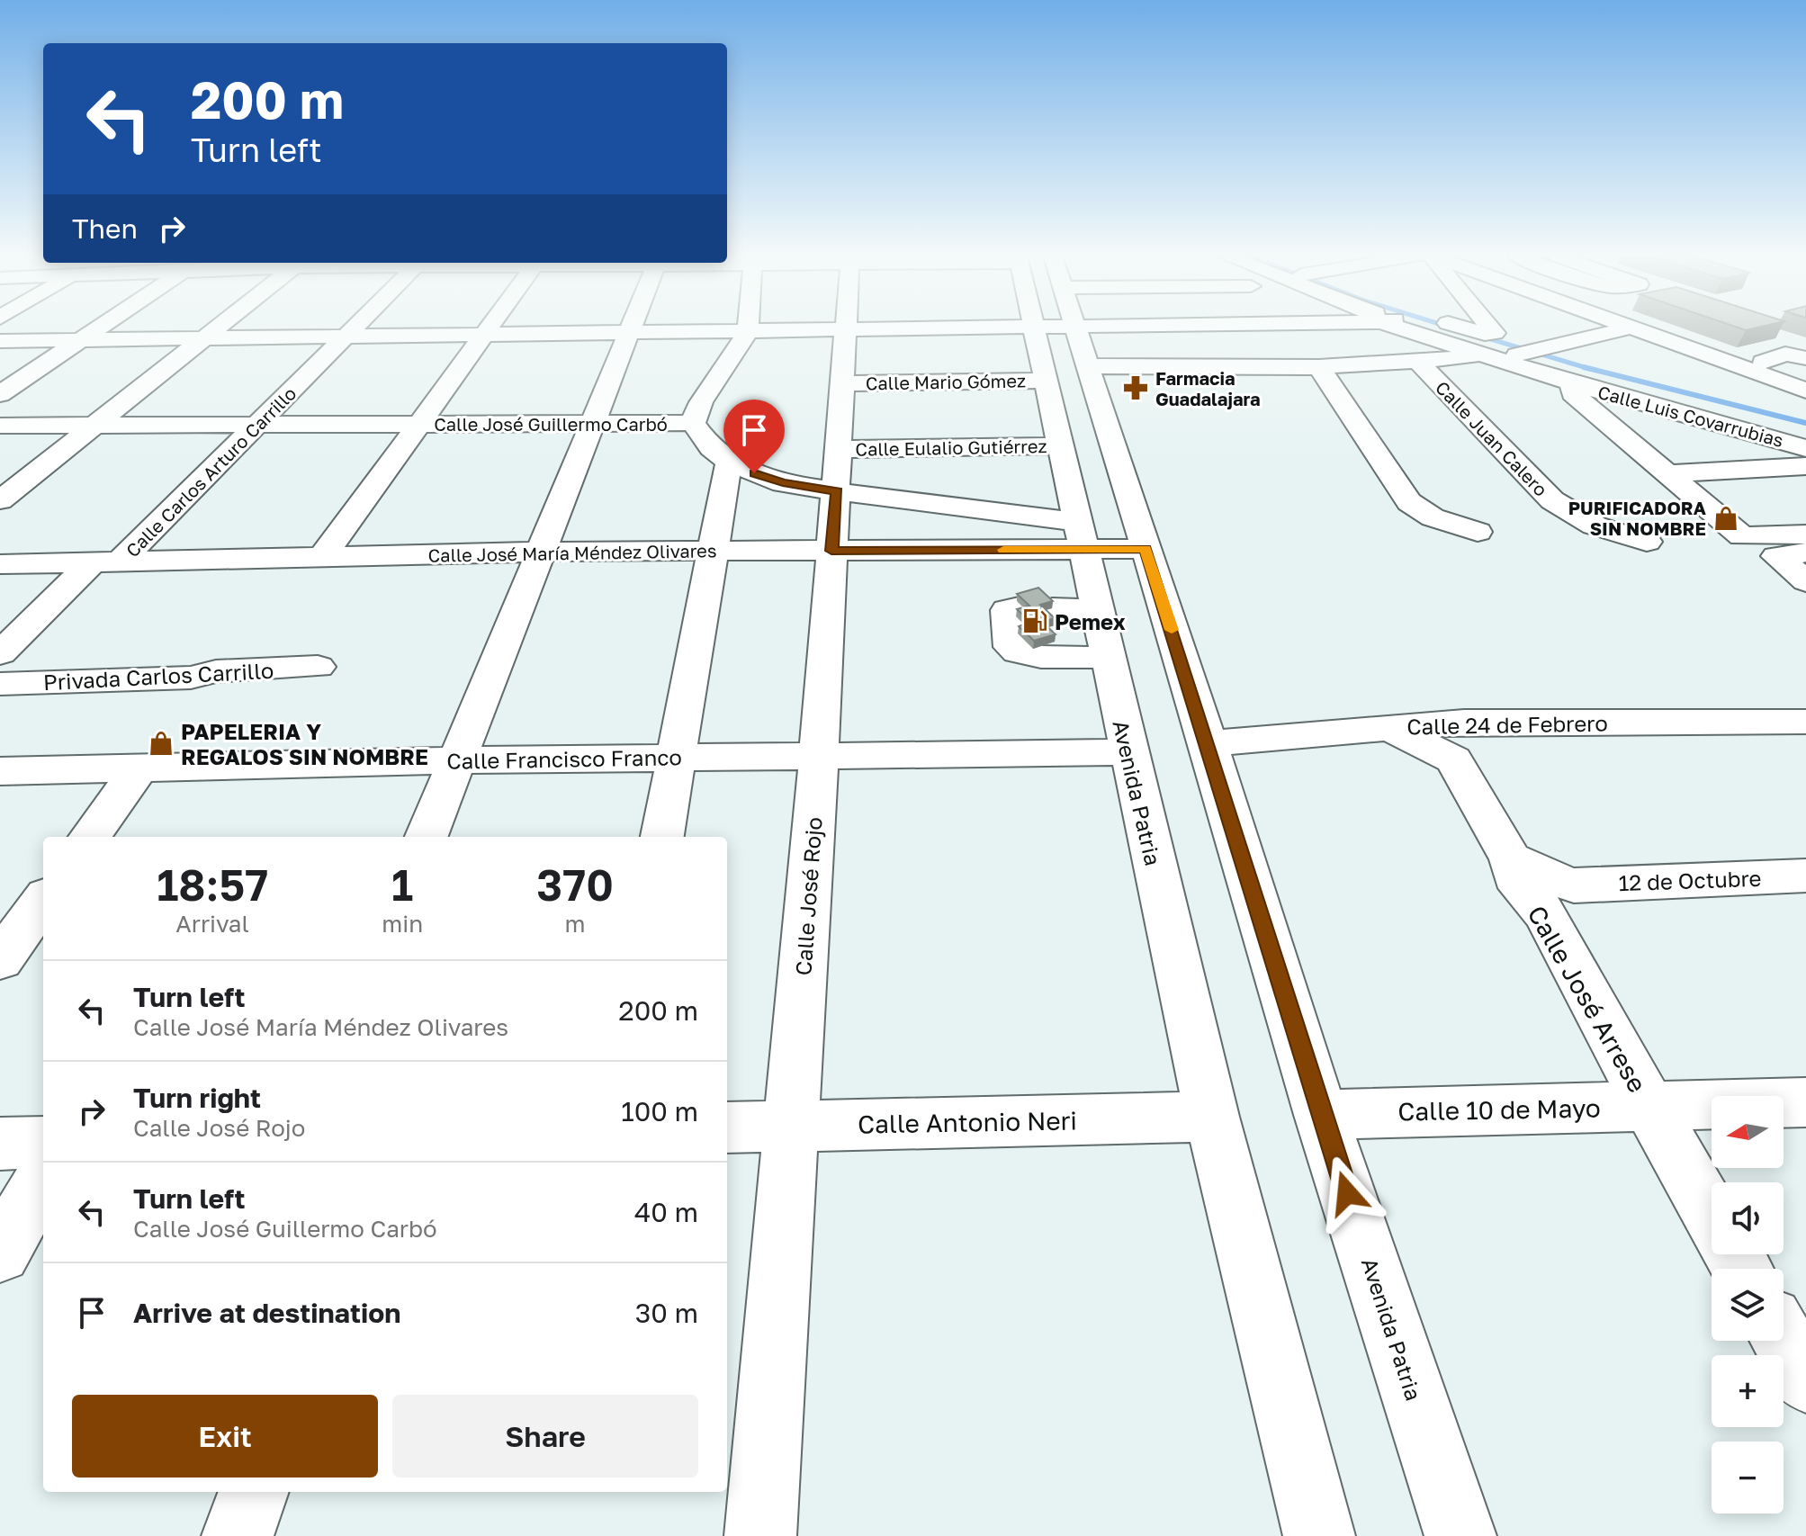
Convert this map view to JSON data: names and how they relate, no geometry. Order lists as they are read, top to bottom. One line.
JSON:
{"streets":{"street":["Calle Mario Gómez","Calle Luis Covarrubias","Calle José Guillermo Carbó","Calle Juan Calero","Calle Eulalio Gutiérrez","Calle Carlos Arturo Carrillo","Calle José María Méndez Olivares","Privada Carlos Carrillo","Calle 24 de Febrero","Calle Francisco Franco","Avenida Patria","12 de Octubre","Calle José Rojo","Calle José Arrese","Calle 10 de Mayo","Calle Antonio Neri"]},"crossings":[["Calle Mario Gómez","Avenida Patria"],["Calle Mario Gómez","Calle José Rojo"],["Calle José Guillermo Carbó","Calle Carlos Arturo Carrillo"],["Calle José Guillermo Carbó","Calle José María Méndez Olivares"],["Calle José Guillermo Carbó","Avenida Patria"],["Calle José Guillermo Carbó","Calle José Rojo"],["Calle Eulalio Gutiérrez","Avenida Patria"],["Calle Eulalio Gutiérrez","Calle José Rojo"],["Calle Carlos Arturo Carrillo","Calle José María Méndez Olivares"],["Calle José María Méndez Olivares","Avenida Patria"],["Calle José María Méndez Olivares","Calle José Rojo"],["Calle 24 de Febrero","Avenida Patria"],["Calle 24 de Febrero","Calle José Arrese"],["Calle Francisco Franco","Avenida Patria"],["Calle Francisco Franco","Calle José Rojo"],["Avenida Patria","Calle 10 de Mayo"],["Avenida Patria","Calle Antonio Neri"],["12 de Octubre","Calle José Arrese"],["Calle José Rojo","Calle Antonio Neri"],["Calle José Arrese","Calle 10 de Mayo"]],"places":{"pharmacy":["Farmacia Guadalajara"],"shop":["PURIFICADORA SIN NOMBRE","PAPELERIA Y REGALOS SIN NOMBRE"],"fuel station":["Pemex"]},"north":"left","page":{"turn":["200 m","Turn left"],"then":"Then","eta":["18:57","Arrival","1","min","370","m"],"list":[{"name":"Turn left","note":"Calle José María Méndez Olivares","value":"200 m"},{"name":"Turn right","note":"Calle José Rojo","value":"100 m"},{"name":"Turn left","note":"Calle José Guillermo Carbó","value":"40 m"},{"name":"Arrive at destination","value":"30 m"}],"map_buttons":["+","−"],"buttons":["Exit","Share"]}}
